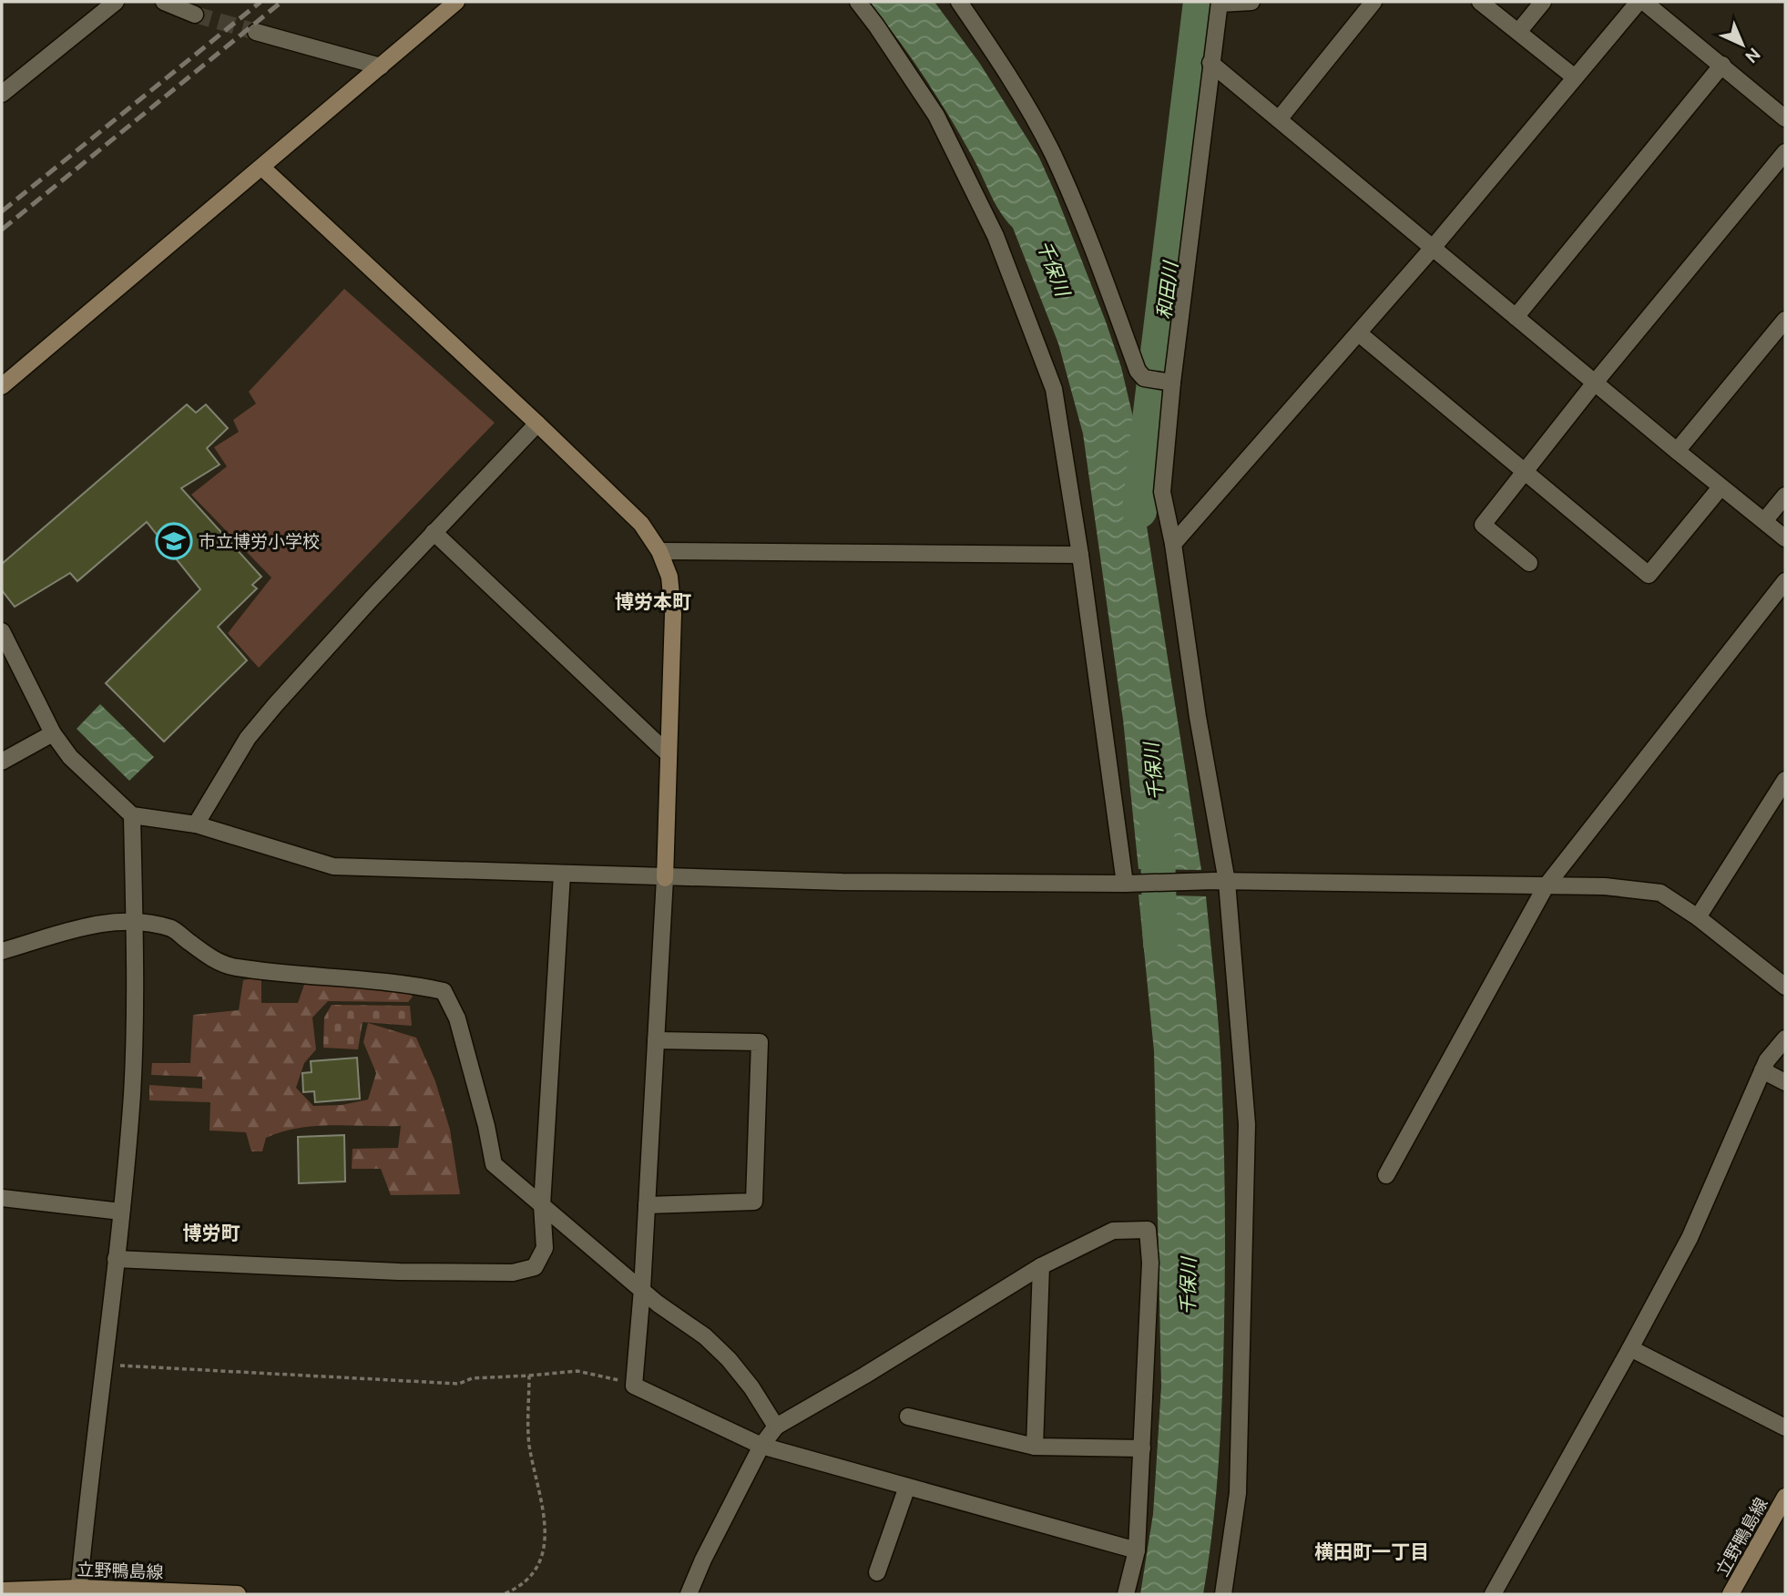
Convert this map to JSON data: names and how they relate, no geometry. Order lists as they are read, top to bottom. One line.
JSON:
{"streets":{"street":["立野鴨島線"]},"districts":["博労本町","博労町","横田町一丁目"],"water":["千保川","和田川"],"places":{"school or university":["市立博労小学校"]},"north":"bottom right"}
